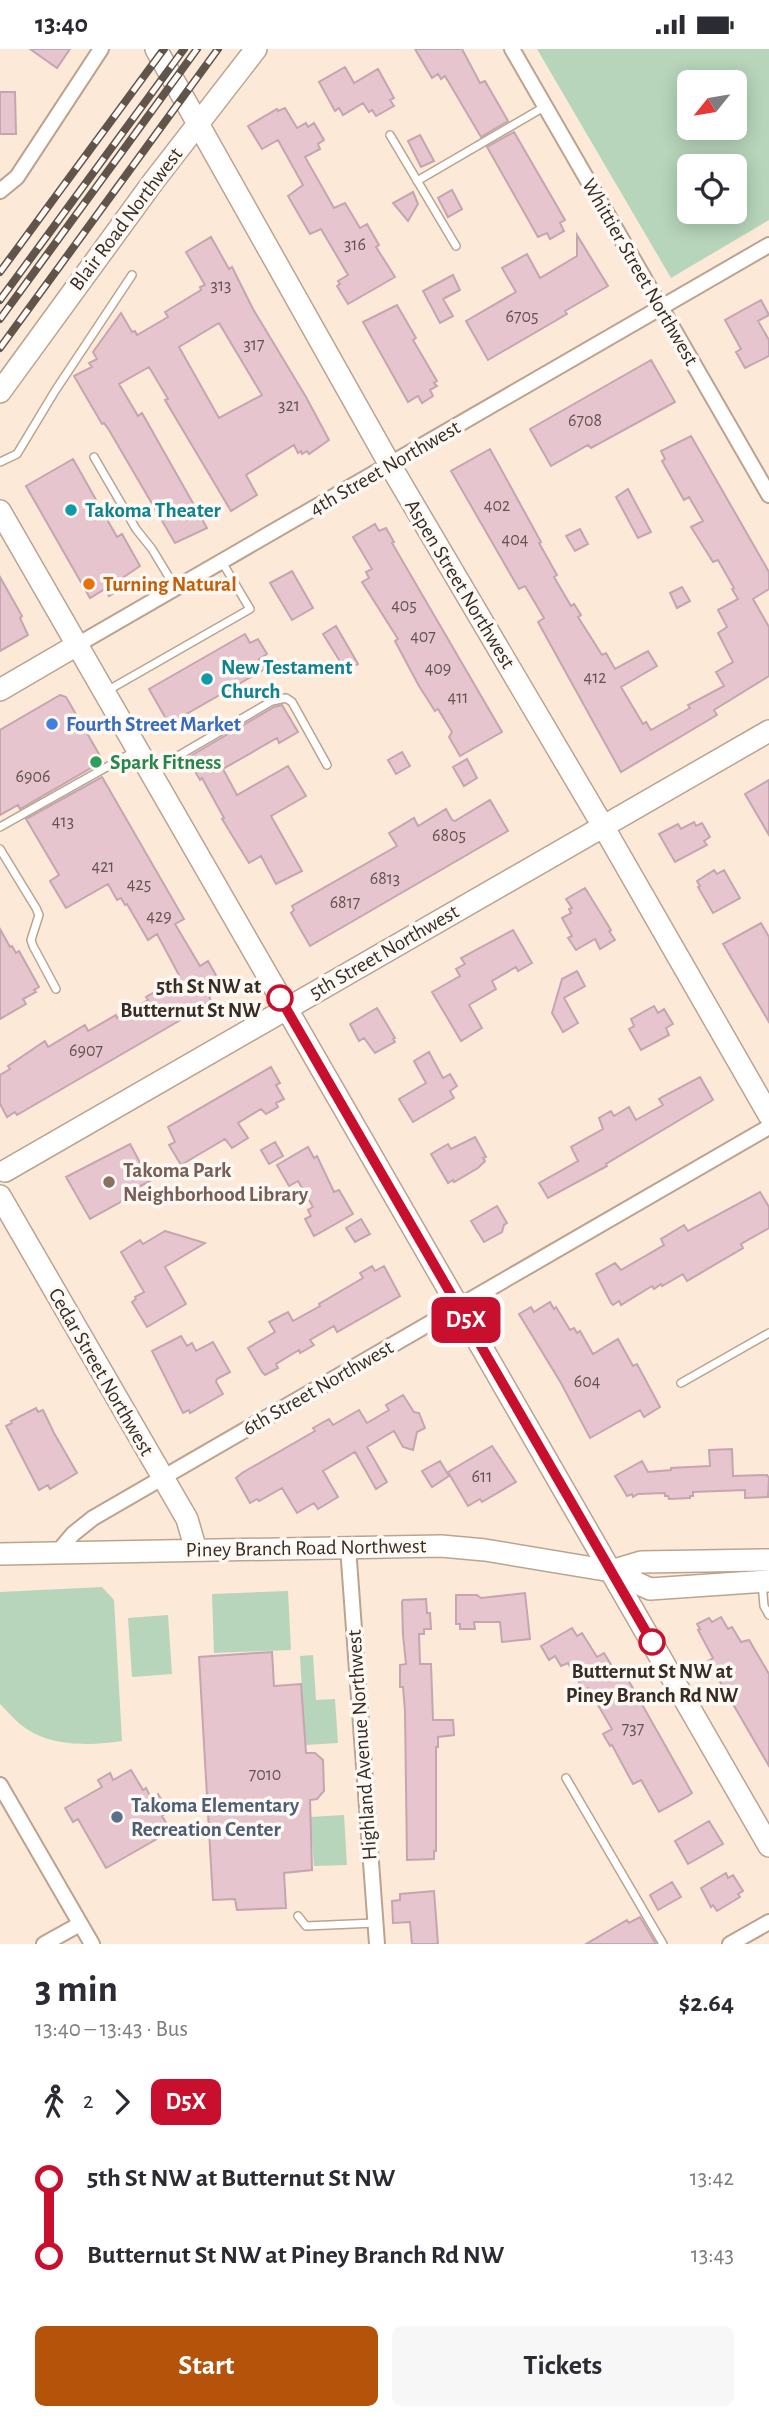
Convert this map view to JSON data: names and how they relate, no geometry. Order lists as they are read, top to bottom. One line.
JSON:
{"streets":{"street":["Blair Road Northwest","Whittier Street Northwest","4th Street Northwest","Aspen Street Northwest","5th Street Northwest","Cedar Street Northwest","6th Street Northwest","Piney Branch Road Northwest","Highland Avenue Northwest"]},"crossings":[["Blair Road Northwest","Aspen Street Northwest"],["Whittier Street Northwest","4th Street Northwest"],["4th Street Northwest","Aspen Street Northwest"],["Aspen Street Northwest","5th Street Northwest"],["Cedar Street Northwest","6th Street Northwest"],["Cedar Street Northwest","Piney Branch Road Northwest"],["6th Street Northwest","Piney Branch Road Northwest"],["Piney Branch Road Northwest","Highland Avenue Northwest"]],"places":["Takoma Theater","Turning Natural","New Testament Church","Fourth Street Market","Spark Fitness","5th St NW at Butternut St NW","Takoma Park Neighborhood Library","Butternut St NW at Piney Branch Rd NW","Takoma Elementary Recreation Center"],"lines":["bus line D5X"],"house_numbers":["316","313","6705","317","321","6708","402","404","405","407","409","412","411","6906","413","6805","421","6813","425","6817","429","6907","604","611","737","7010"],"north":"bottom left","page":{"status":"13:40","on_map":"D5X","heading":["3 min","13:40 – 13:43 · Bus","$2.64"],"legs":["2","D5X"],"list":[{"name":"5th St NW at Butternut St NW","value":"13:42"},{"name":"Butternut St NW at Piney Branch Rd NW","value":"13:43"}],"buttons":["Start","Tickets"]}}
